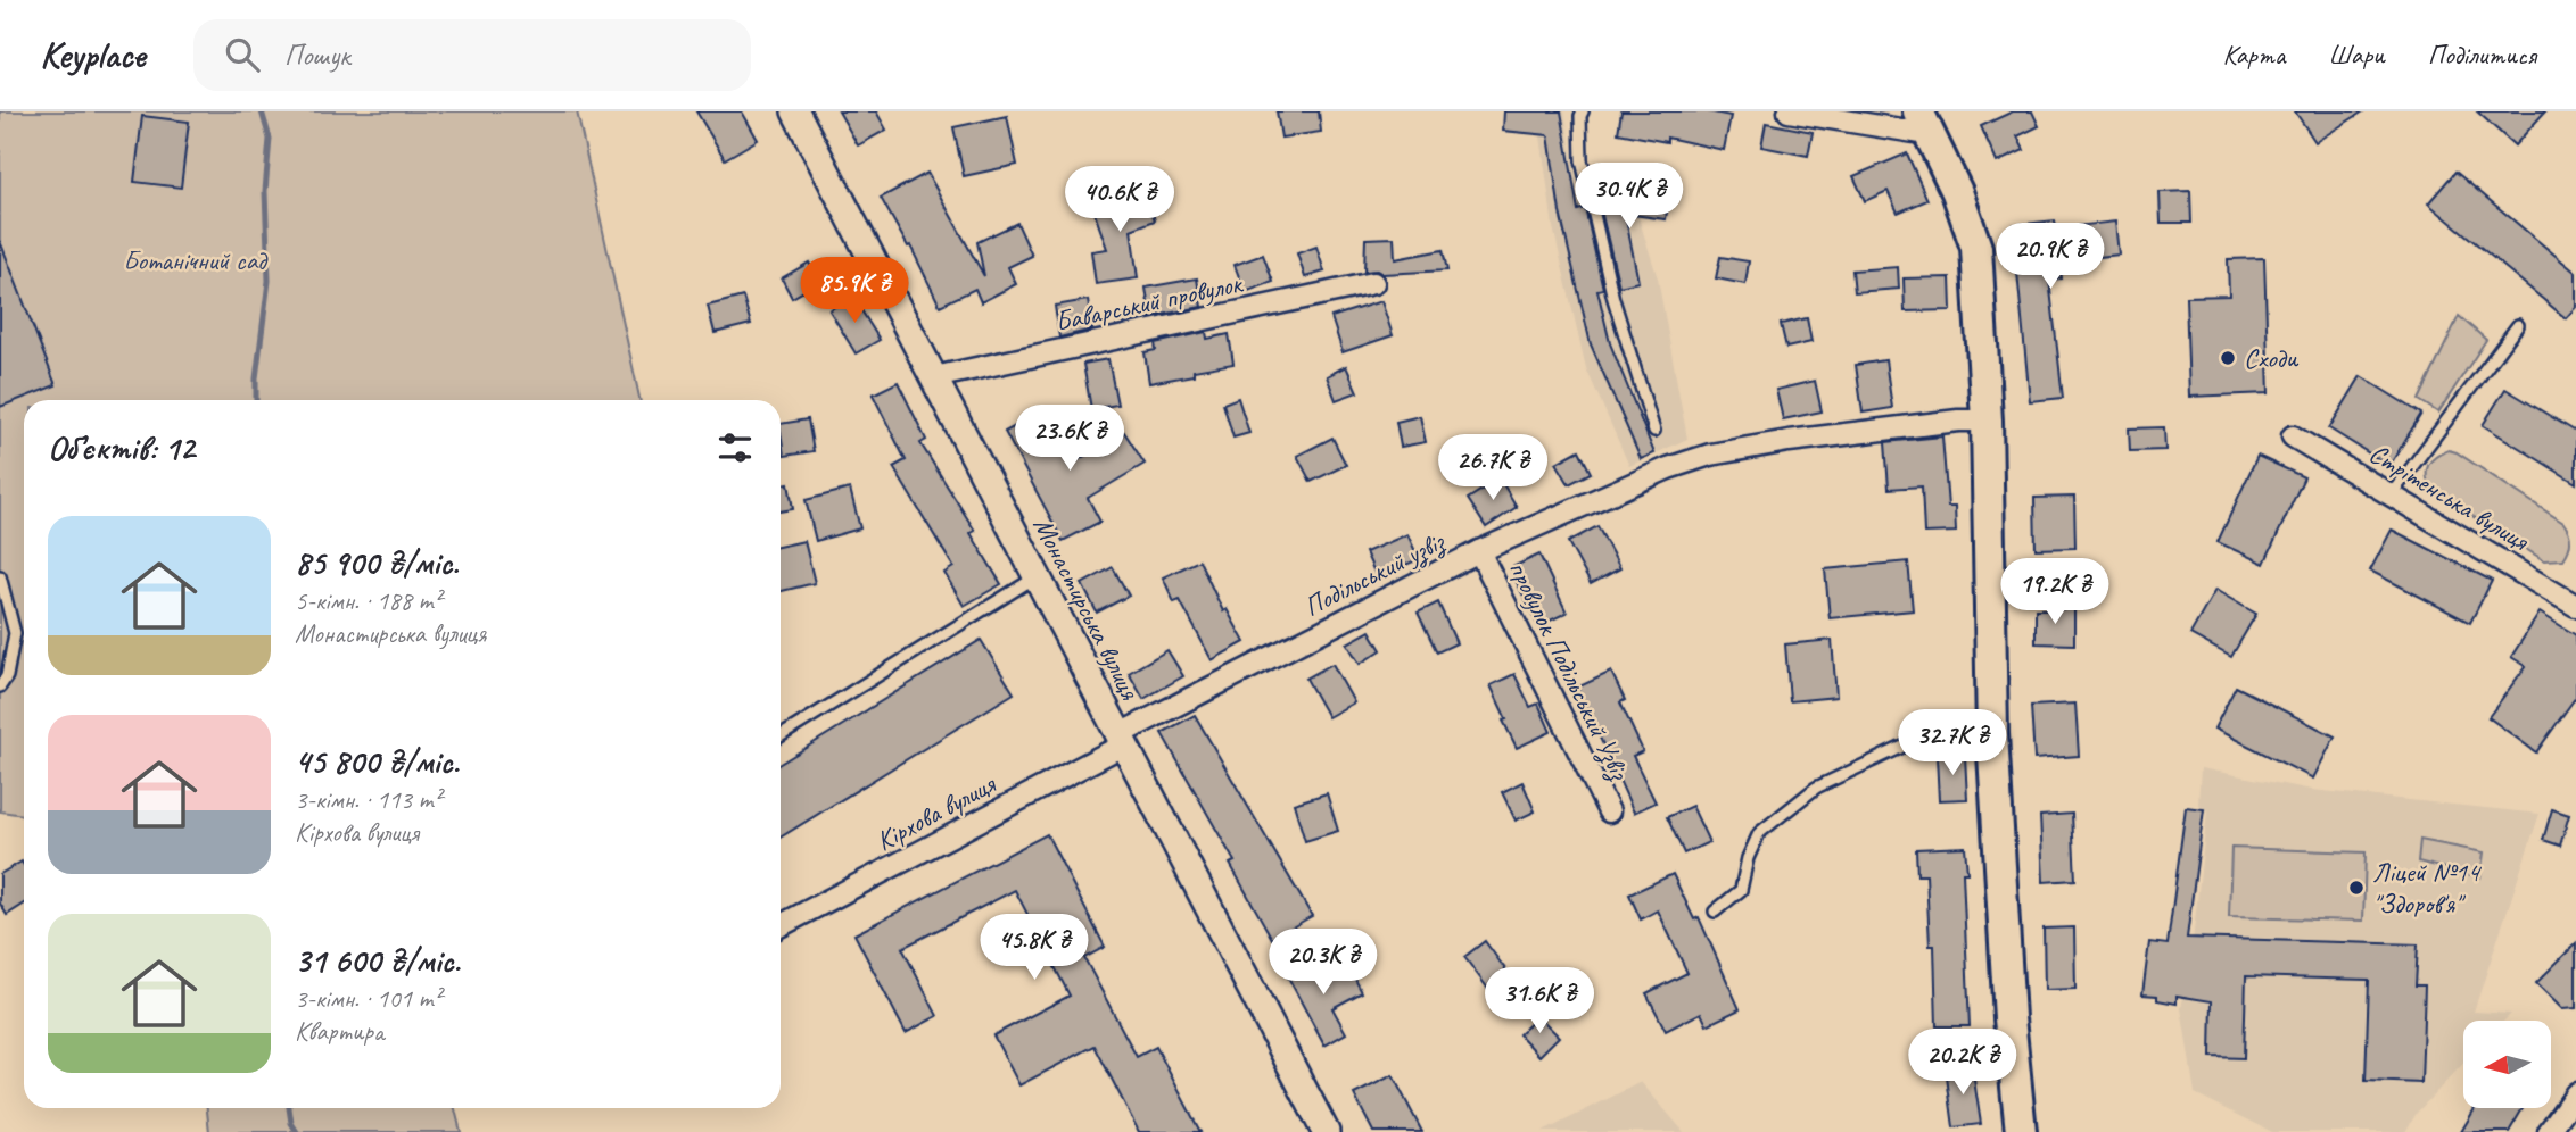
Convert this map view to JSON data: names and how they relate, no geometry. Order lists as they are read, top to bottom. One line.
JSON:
{"streets":{"street":["Баварський провулок","Стрітенська вулиця","Подільський узвіз","Монастирська вулиця","провулок Подільський Узвіз","Кірхова вулиця"]},"crossings":[["Баварський провулок","Монастирська вулиця"],["Подільський узвіз","Монастирська вулиця"],["Подільський узвіз","провулок Подільський Узвіз"],["Подільський узвіз","Кірхова вулиця"],["Монастирська вулиця","Кірхова вулиця"]],"parks":["Ботанічний сад"],"places":["Сходи","Ліцей №14 \"Здоров'я\""],"north":"left","page":{"header":"Keyplace","search":"Пошук","nav":["Карта","Шари","Поділитися"],"price":["30.4K ₴","40.6K ₴","20.9K ₴","85.9K ₴","23.6K ₴","26.7K ₴","19.2K ₴","32.7K ₴","45.8K ₴","20.3K ₴","31.6K ₴","20.2K ₴"],"heading":"Об’єктів: 12","list":[{"name":"85 900 ₴/міс.","note":"5-кімн. · 188 m² · Монастирська вулиця"},{"name":"45 800 ₴/міс.","note":"3-кімн. · 113 m² · Кірхова вулиця"},{"name":"31 600 ₴/міс.","note":"3-кімн. · 101 m² · Квартира"}]}}
